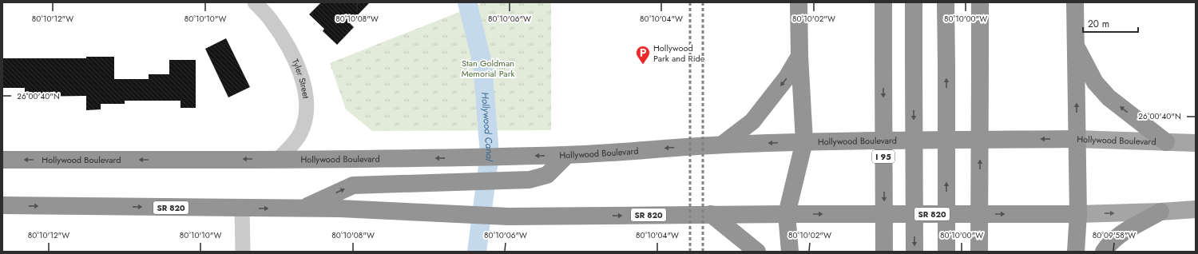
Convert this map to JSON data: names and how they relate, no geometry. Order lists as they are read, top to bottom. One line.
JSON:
{"streets":{"highway":["Hollywood Boulevard","I 95","SR 820"],"street":["Tyler Street"]},"crossings":[["Tyler Street","Hollywood Boulevard"]],"water":["Hollywood Canal"],"parks":["Stan Goldman Memorial Park"],"places":{"parking":["Hollywood Park and Ride"]},"scale_bar":"20 m","coordinates":["80°10'12\"W","80°10'10\"W","80°10'08\"W","80°10'06\"W","80°10'04\"W","80°10'02\"W","80°10'00\"W","26°00'40\"N","80°09'58\"W"]}
